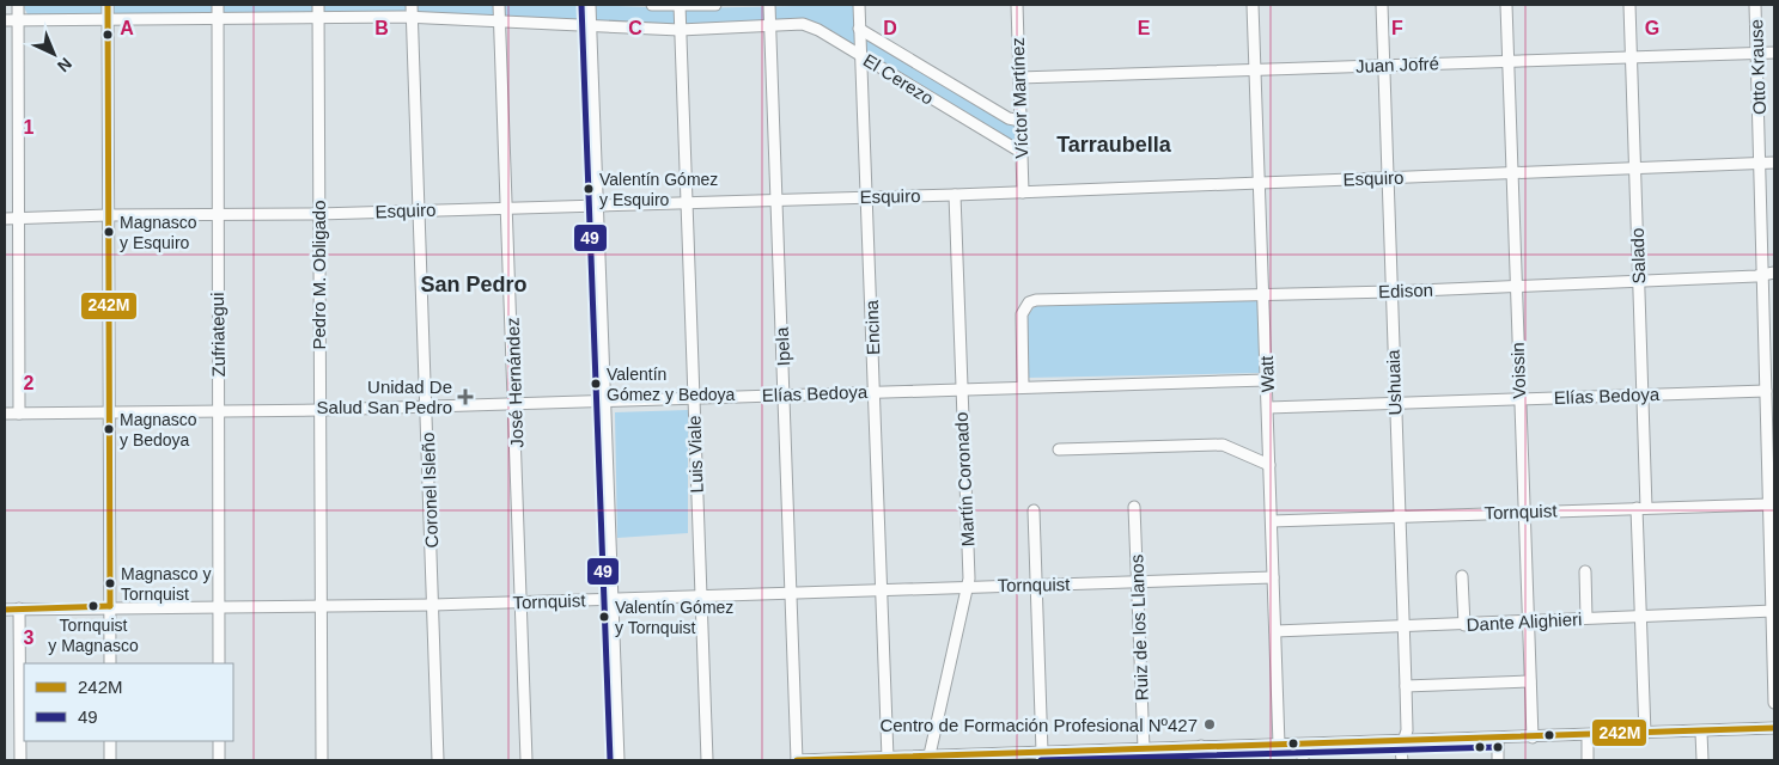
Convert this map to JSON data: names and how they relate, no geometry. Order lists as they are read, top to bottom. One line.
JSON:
{"streets":{"street":["Juan Jofré","Otto Krause","El Cerezo","Víctor Martínez","Esquiro","Salado","Pedro M. Obligado","Edison","Encina","Zufriategui","Ipela","Voissin","Watt","José Hernández","Ushuaia","Elías Bedoya","Luis Viale","Martín Coronado","Coronel Isleño","Tornquist","Dante Alighieri","Ruiz de los Llanos"]},"crossings":[["Juan Jofré","Otto Krause"],["Juan Jofré","Víctor Martínez"],["Juan Jofré","Salado"],["Juan Jofré","Voissin"],["Juan Jofré","Watt"],["Juan Jofré","Ushuaia"],["Otto Krause","Esquiro"],["Otto Krause","Edison"],["Otto Krause","Elías Bedoya"],["Otto Krause","Tornquist"],["Otto Krause","Dante Alighieri"],["El Cerezo","Víctor Martínez"],["El Cerezo","Pedro M. Obligado"],["El Cerezo","Encina"],["El Cerezo","Zufriategui"],["El Cerezo","Ipela"],["El Cerezo","José Hernández"],["El Cerezo","Luis Viale"],["El Cerezo","Coronel Isleño"],["Víctor Martínez","Esquiro"],["Esquiro","Salado"],["Esquiro","Pedro M. Obligado"],["Esquiro","Encina"],["Esquiro","Zufriategui"],["Esquiro","Ipela"],["Esquiro","Voissin"],["Esquiro","Watt"],["Esquiro","José Hernández"],["Esquiro","Ushuaia"],["Esquiro","Luis Viale"],["Esquiro","Martín Coronado"],["Esquiro","Coronel Isleño"],["Salado","Edison"],["Salado","Elías Bedoya"],["Salado","Tornquist"],["Salado","Dante Alighieri"],["Pedro M. Obligado","Elías Bedoya"],["Pedro M. Obligado","Tornquist"],["Edison","Voissin"],["Edison","Watt"],["Edison","Ushuaia"],["Edison","Elías Bedoya"],["Encina","Elías Bedoya"],["Encina","Tornquist"],["Zufriategui","Elías Bedoya"],["Zufriategui","Tornquist"],["Ipela","Elías Bedoya"],["Ipela","Tornquist"],["Voissin","Elías Bedoya"],["Voissin","Tornquist"],["Voissin","Dante Alighieri"],["Watt","Elías Bedoya"],["Watt","Tornquist"],["Watt","Dante Alighieri"],["José Hernández","Elías Bedoya"],["José Hernández","Tornquist"],["Ushuaia","Elías Bedoya"],["Ushuaia","Tornquist"],["Ushuaia","Dante Alighieri"],["Elías Bedoya","Luis Viale"],["Elías Bedoya","Martín Coronado"],["Elías Bedoya","Coronel Isleño"],["Luis Viale","Tornquist"],["Martín Coronado","Tornquist"],["Coronel Isleño","Tornquist"],["Tornquist","Ruiz de los Llanos"]],"districts":["Tarraubella","San Pedro"],"places":{"other":["Valentín Gómez y Esquiro","Magnasco y Esquiro","Valentín Gómez y Bedoya","Magnasco y Bedoya","Magnasco y Tornquist","Tornquist y Magnasco","Valentín Gómez y Tornquist","Centro de Formación Profesional Nº427"],"health":["Unidad De Salud San Pedro"]},"lines":["transit line 242M","transit line 49"],"legend":["242M","49"],"north":"bottom right","grid":{"columns":["A","B","C","D","E","F","G"],"rows":["1","2","3"]}}
